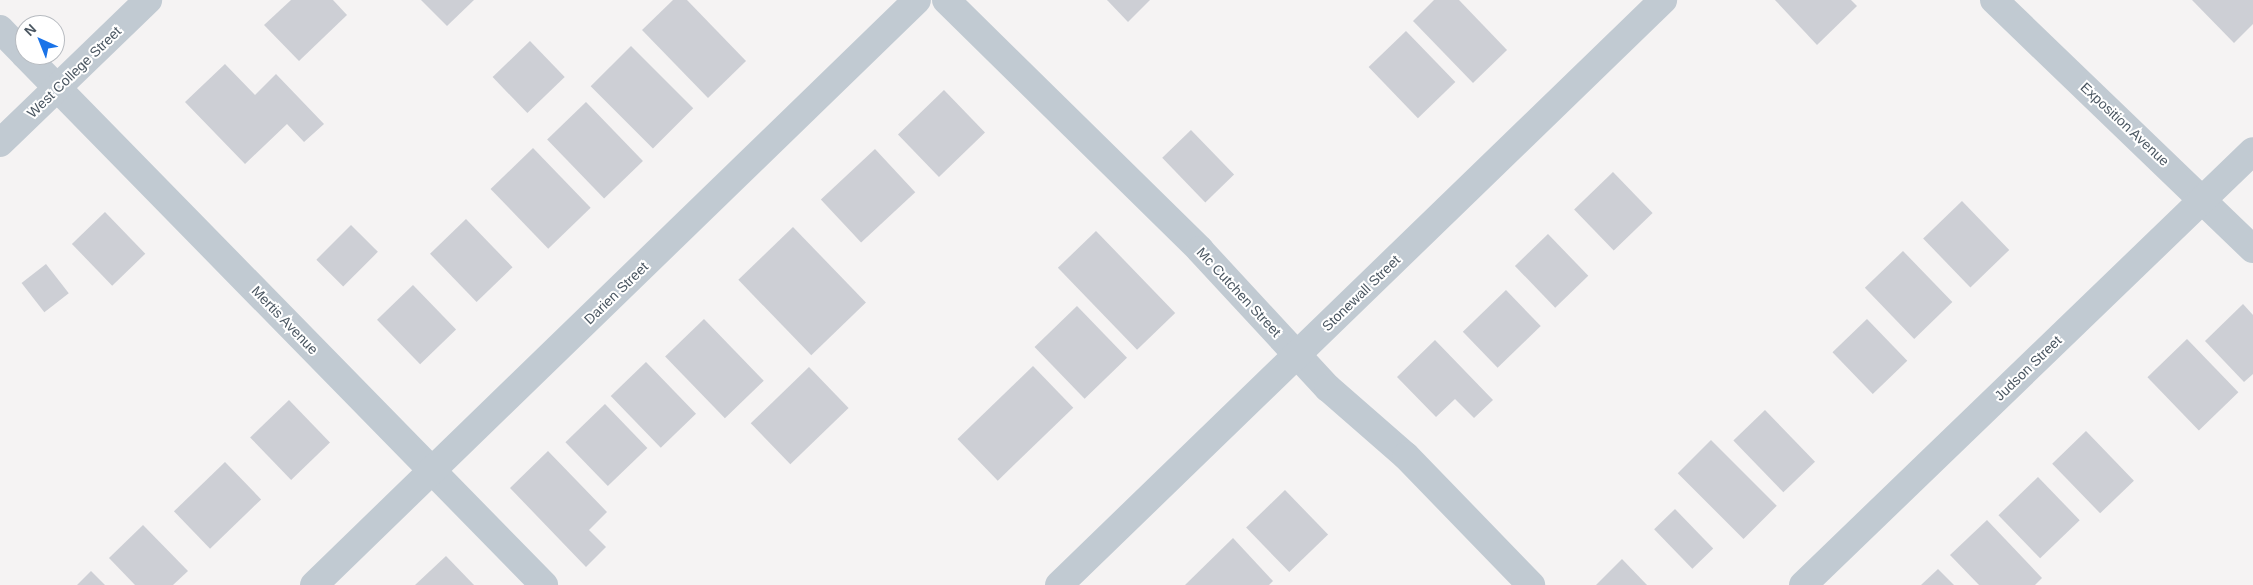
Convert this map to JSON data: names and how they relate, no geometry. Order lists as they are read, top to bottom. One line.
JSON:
{"streets":{"street":["West College Street","Exposition Avenue","Mc Cutchen Street","Darien Street","Stonewall Street","Mertis Avenue","Judson Street"]},"crossings":[["West College Street","Mertis Avenue"],["Exposition Avenue","Judson Street"],["Mc Cutchen Street","Stonewall Street"],["Darien Street","Mertis Avenue"]],"north":"top left"}
